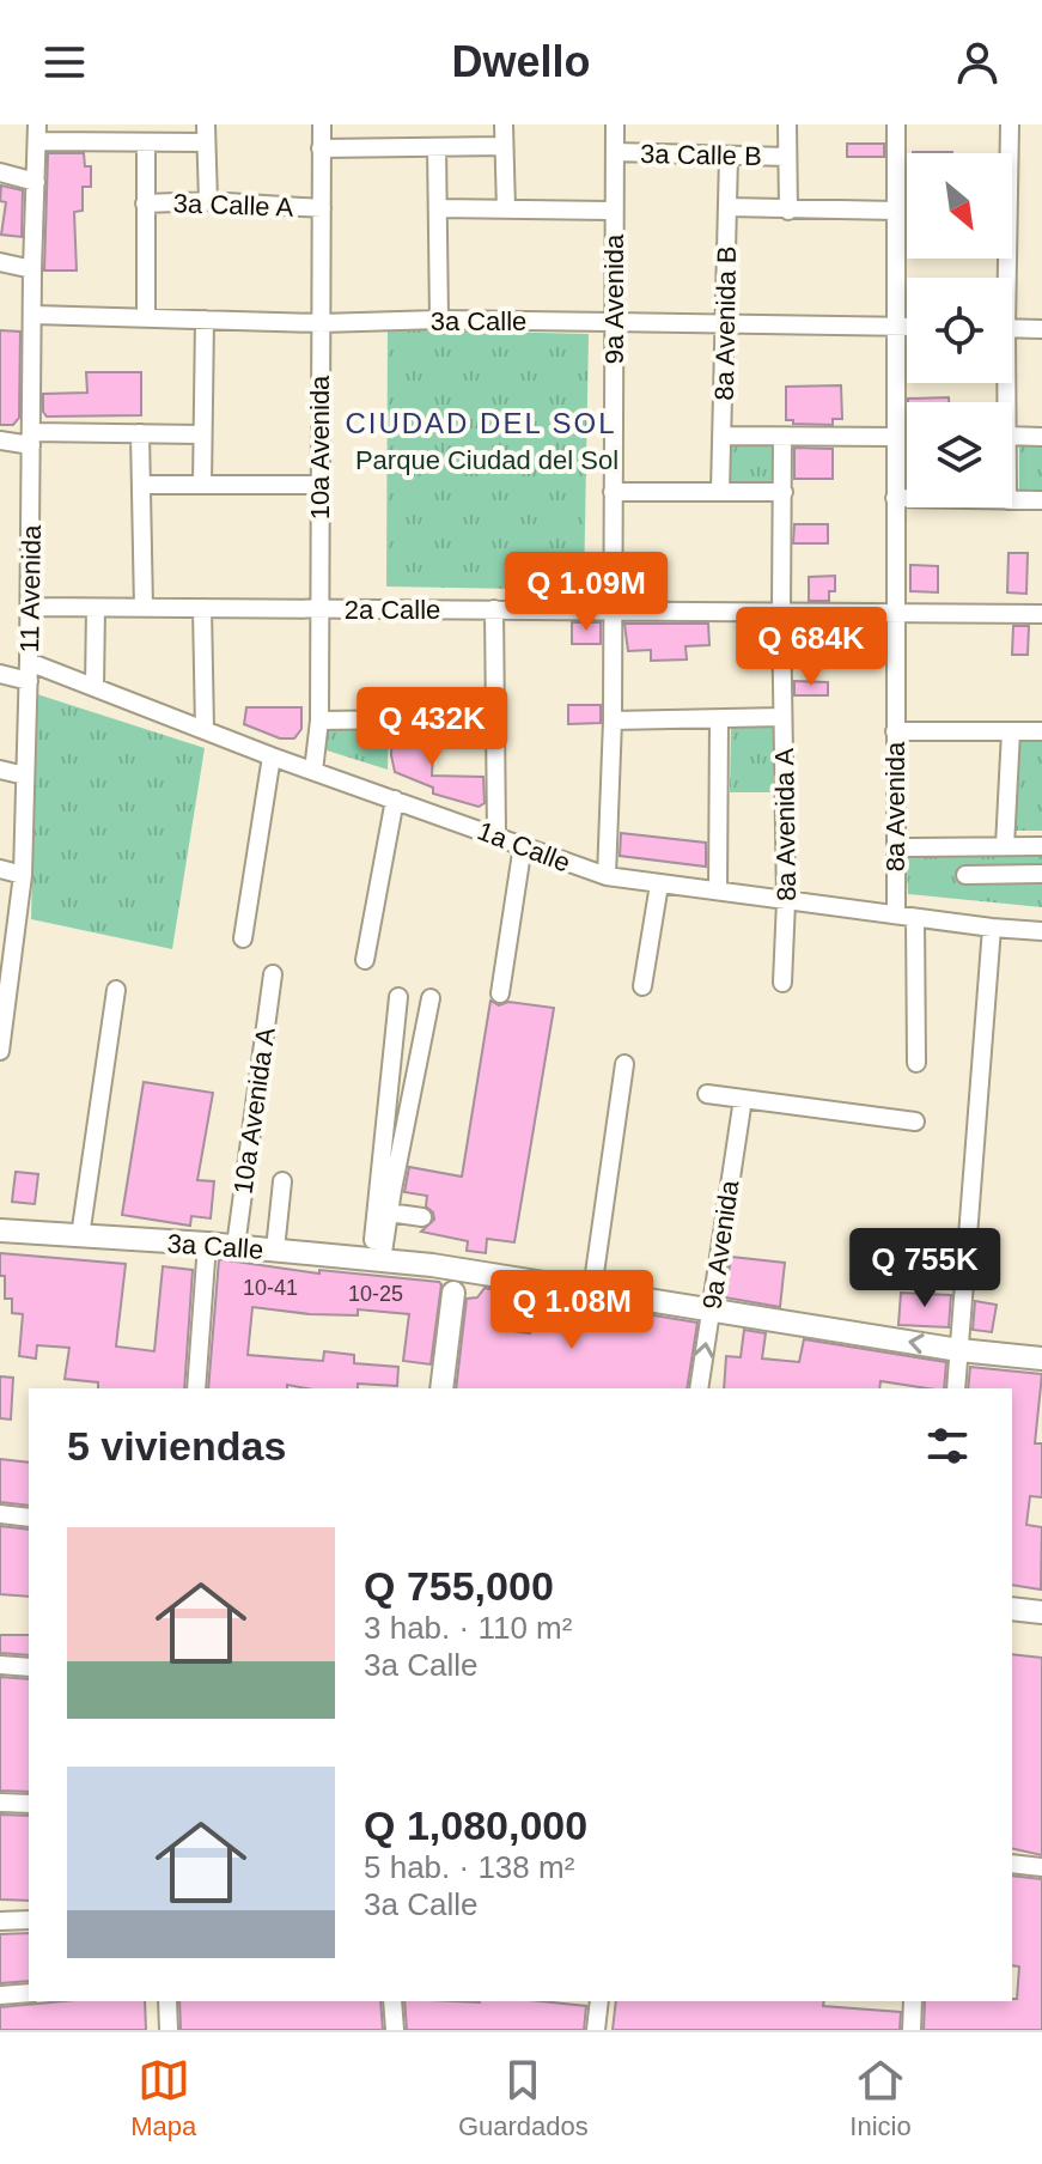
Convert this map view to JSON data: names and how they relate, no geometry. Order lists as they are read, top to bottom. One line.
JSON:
{"streets":{"main road":["3a Calle"],"street":["3a Calle B","3a Calle A","9a Avenida","8a Avenida B","10a Avenida","11 Avenida","2a Calle","8a Avenida","8a Avenida A","1a Calle","10a Avenida A"]},"crossings":[["3a Calle B","9a Avenida"],["3a Calle B","8a Avenida B"],["3a Calle A","10a Avenida"],["9a Avenida","3a Calle"],["9a Avenida","2a Calle"],["9a Avenida","1a Calle"],["3a Calle","8a Avenida B"],["3a Calle","10a Avenida"],["3a Calle","11 Avenida"],["3a Calle","8a Avenida"],["3a Calle","10a Avenida A"],["10a Avenida","2a Calle"],["10a Avenida","1a Calle"],["11 Avenida","2a Calle"],["11 Avenida","1a Calle"],["2a Calle","8a Avenida"],["2a Calle","8a Avenida A"],["8a Avenida","1a Calle"],["8a Avenida A","1a Calle"]],"districts":["CIUDAD DEL SOL"],"parks":["Parque Ciudad del Sol"],"house_numbers":["10-41","10-25"],"north":"bottom right","page":{"header":"Dwello","price":["Q 1.09M","Q 684K","Q 432K","Q 755K","Q 1.08M"],"heading":"5 viviendas","list":[{"name":"Q 755,000","note":"3 hab. · 110 m² · 3a Calle"},{"name":"Q 1,080,000","note":"5 hab. · 138 m² · 3a Calle"}],"tabs":["Mapa","Guardados","Inicio"]}}
